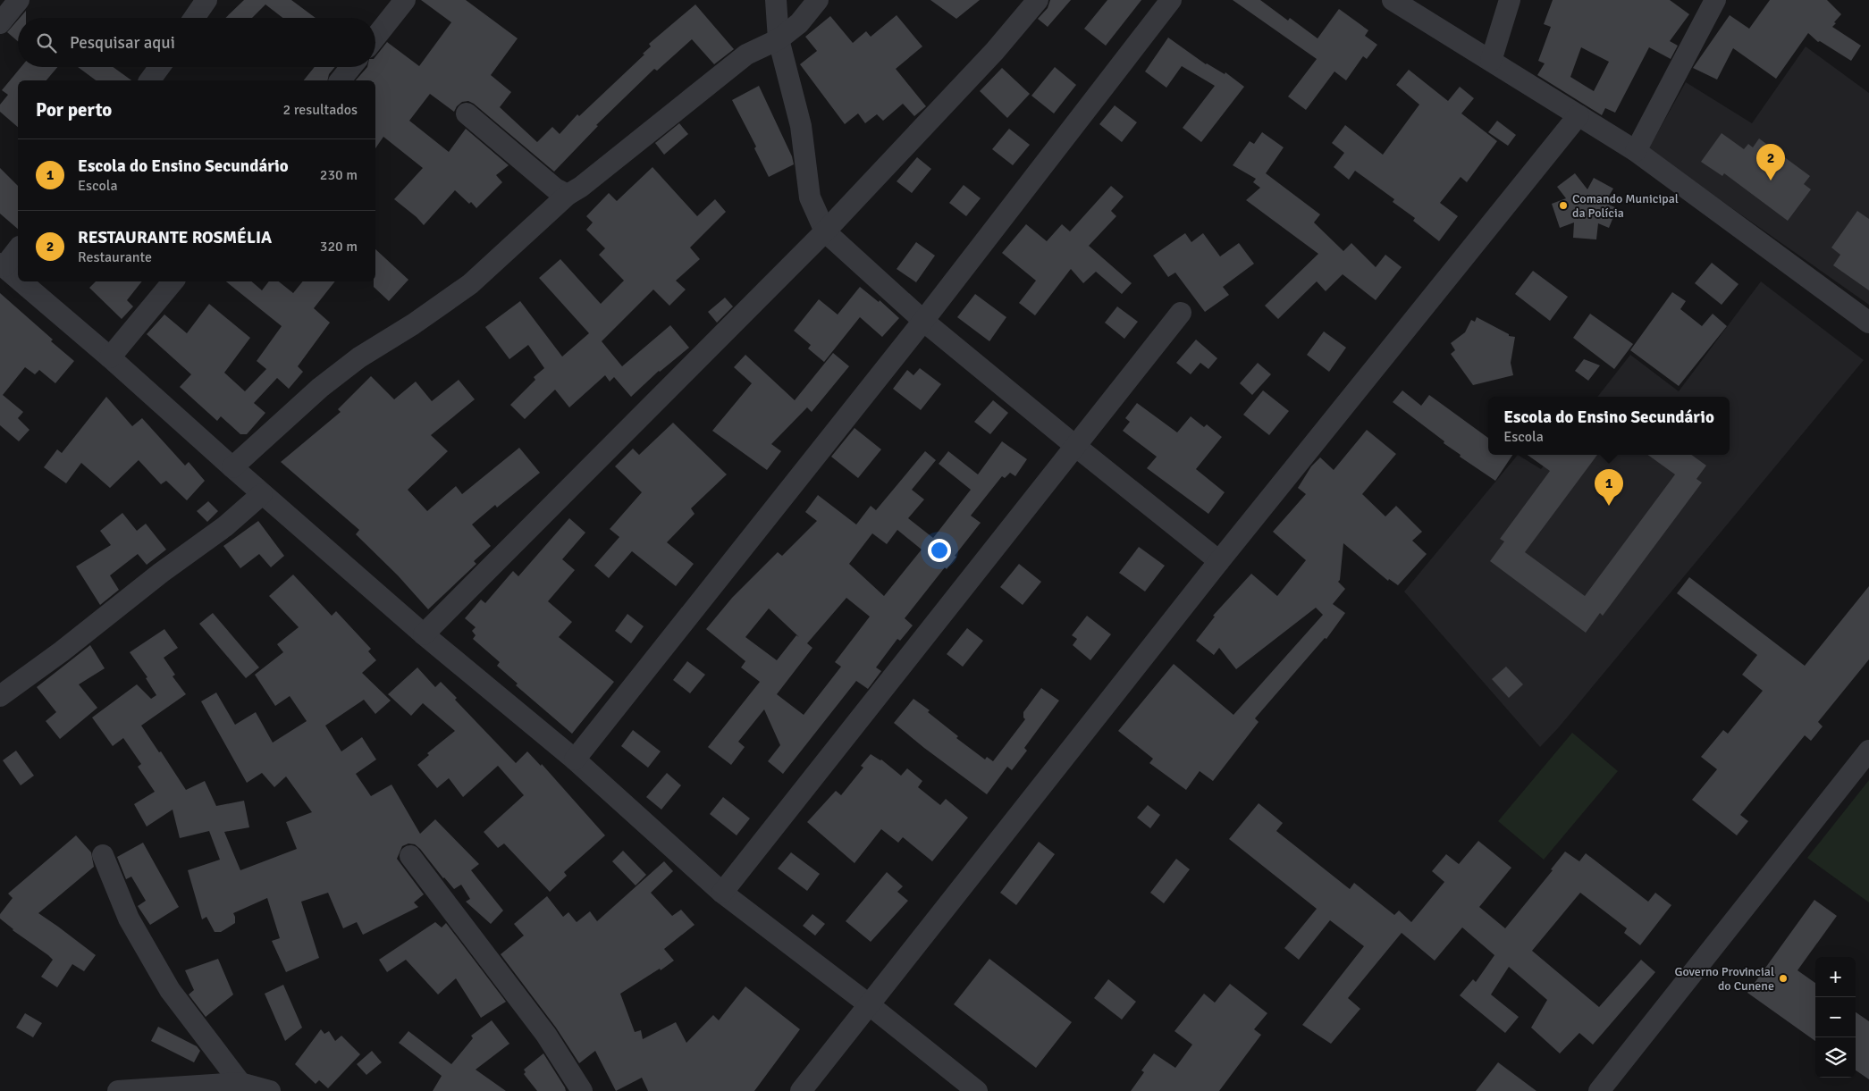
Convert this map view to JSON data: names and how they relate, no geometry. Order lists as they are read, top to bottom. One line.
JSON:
{"places":["Comando Municipal da Polícia","Governo Provincial do Cunene"],"page":{"search":"Pesquisar aqui","heading":["Por perto","2 resultados"],"list":[{"mark":"1","name":"Escola do Ensino Secundário","note":"Escola","value":"230 m"},{"mark":"2","name":"RESTAURANTE ROSMÉLIA","note":"Restaurante","value":"320 m"}],"pins":["2","1"],"popup":["Escola do Ensino Secundário","Escola"],"map_buttons":["+","−"]}}
